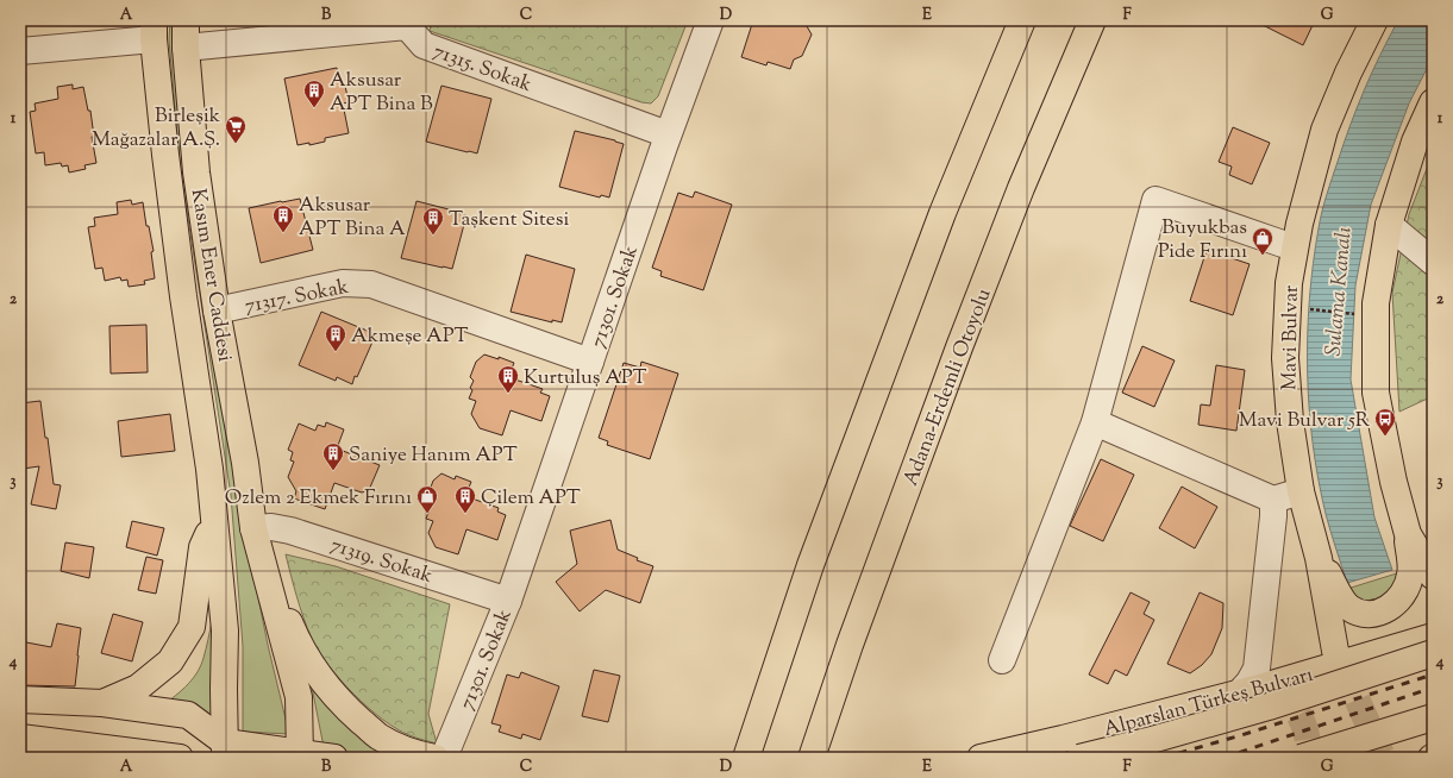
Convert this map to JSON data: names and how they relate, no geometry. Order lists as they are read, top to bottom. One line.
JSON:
{"streets":{"main road":["Kasım Ener Caddesi","Mavi Bulvar","Adana-Erdemli Otoyolu","Alparslan Türkeş Bulvarı"],"street":["71315. Sokak","71317. Sokak","71301. Sokak","71319. Sokak"]},"crossings":[["71315. Sokak","Kasım Ener Caddesi"],["71315. Sokak","71301. Sokak"],["Kasım Ener Caddesi","71317. Sokak"],["Kasım Ener Caddesi","71319. Sokak"],["71317. Sokak","71301. Sokak"],["71301. Sokak","71319. Sokak"],["Mavi Bulvar","Alparslan Türkeş Bulvarı"]],"water":["Sulama Kanalı"],"places":{"building":["Aksusar APT Bina B","Aksusar APT Bina A","Taşkent Sitesi","Akmeşe APT","Kurtuluş APT","Saniye Hanım APT","Çilem APT"],"supermarket":["Birleşik Mağazalar A.Ş."],"shop":["Buyukbas Pide Fırını","Ozlem 2 Ekmek Fırını"],"bus stop":["Mavi Bulvar 5R"]},"grid":{"columns":["A","B","C","D","E","F","G"],"rows":["1","2","3","4"]}}
